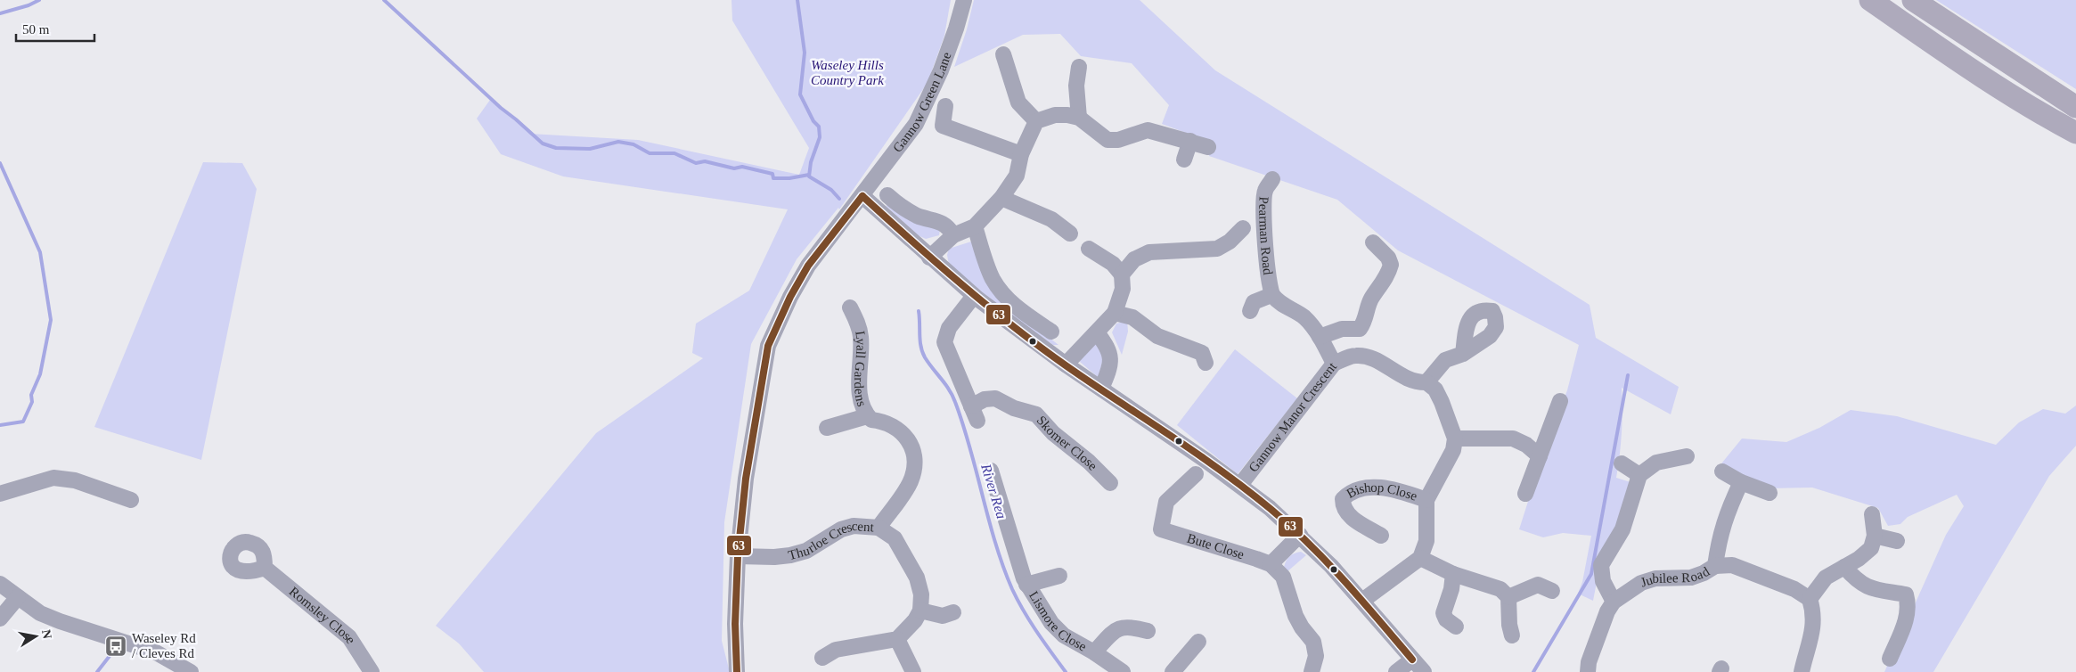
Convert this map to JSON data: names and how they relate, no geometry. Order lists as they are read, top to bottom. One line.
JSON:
{"streets":{"street":["Gannow Green Lane","Pearman Road","Lyall Gardens","Gannow Manor Crescent","Skomer Close","Bishop Close","Thurloe Crescent","Bute Close","Jubilee Road","Romsley Close","Lismore Close"]},"crossings":[["Gannow Green Lane","Thurloe Crescent"],["Pearman Road","Gannow Manor Crescent"],["Lyall Gardens","Thurloe Crescent"]],"water":["River Rea"],"parks":["Waseley Hills Country Park"],"places":{"bus stop":["Waseley Rd / Cleves Rd"]},"lines":["transit line 63"],"scale_bar":"50 m","north":"right"}
